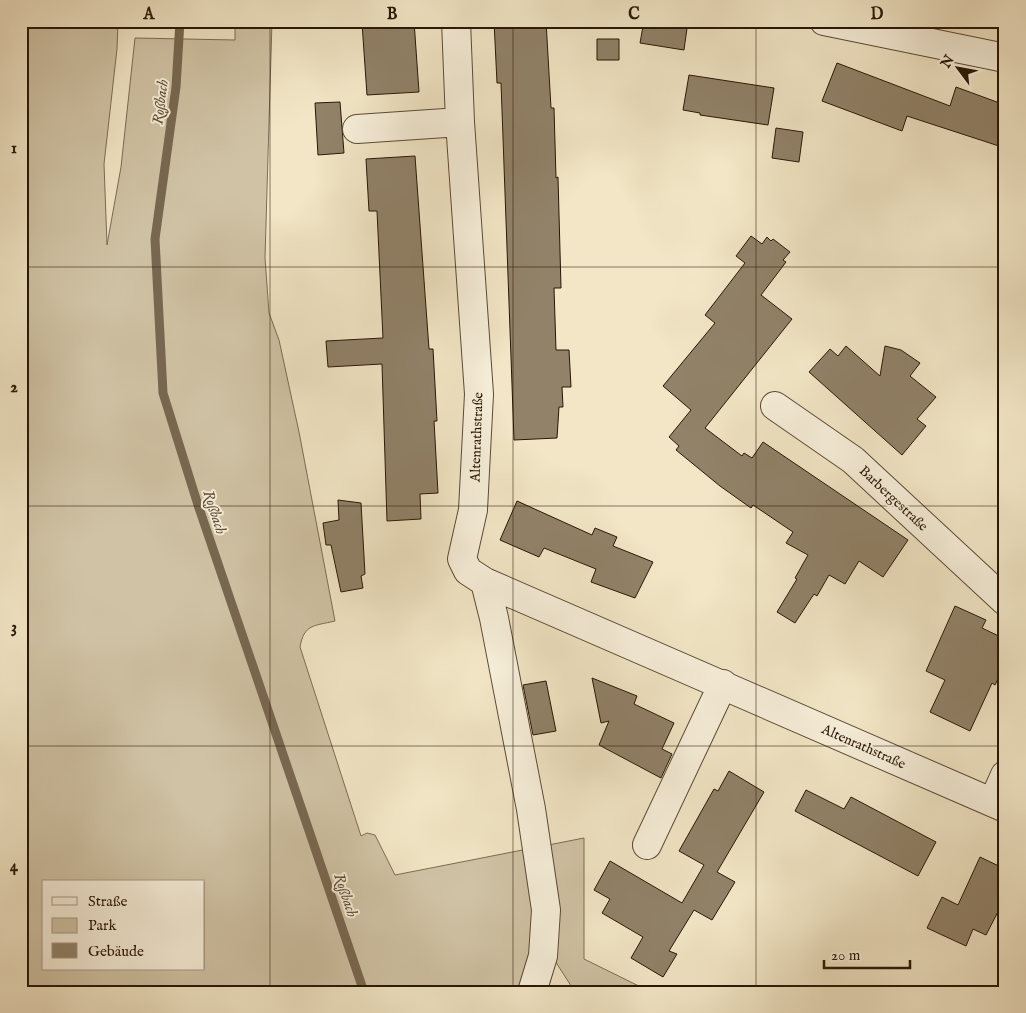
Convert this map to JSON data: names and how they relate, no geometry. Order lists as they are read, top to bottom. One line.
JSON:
{"streets":{"street":["Altenrathstraße","Barbergestraße"]},"water":["Roßbach"],"legend":["Straße","Park","Gebäude"],"scale_bar":"20 m","north":"top left","grid":{"columns":["A","B","C","D"],"rows":["1","2","3","4"]}}
